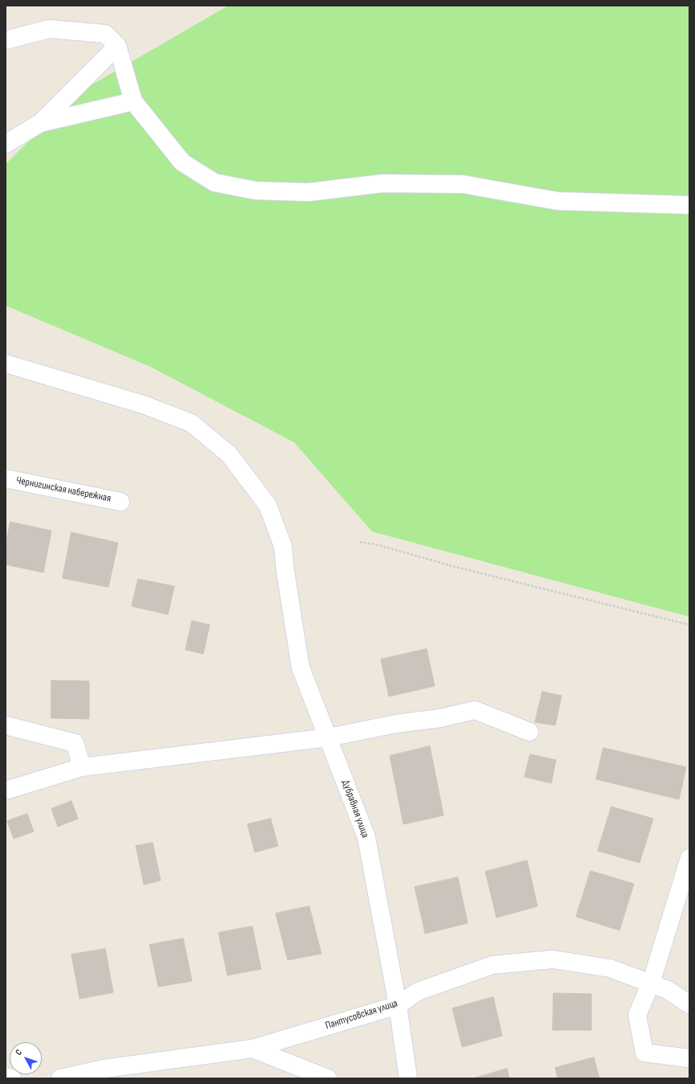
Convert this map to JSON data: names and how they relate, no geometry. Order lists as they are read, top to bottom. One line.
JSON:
{"streets":{"street":["Чернигинская набережная","Дубравная улица","Пантусовская улица"]},"crossings":[["Дубравная улица","Пантусовская улица"]],"north":"top left"}
